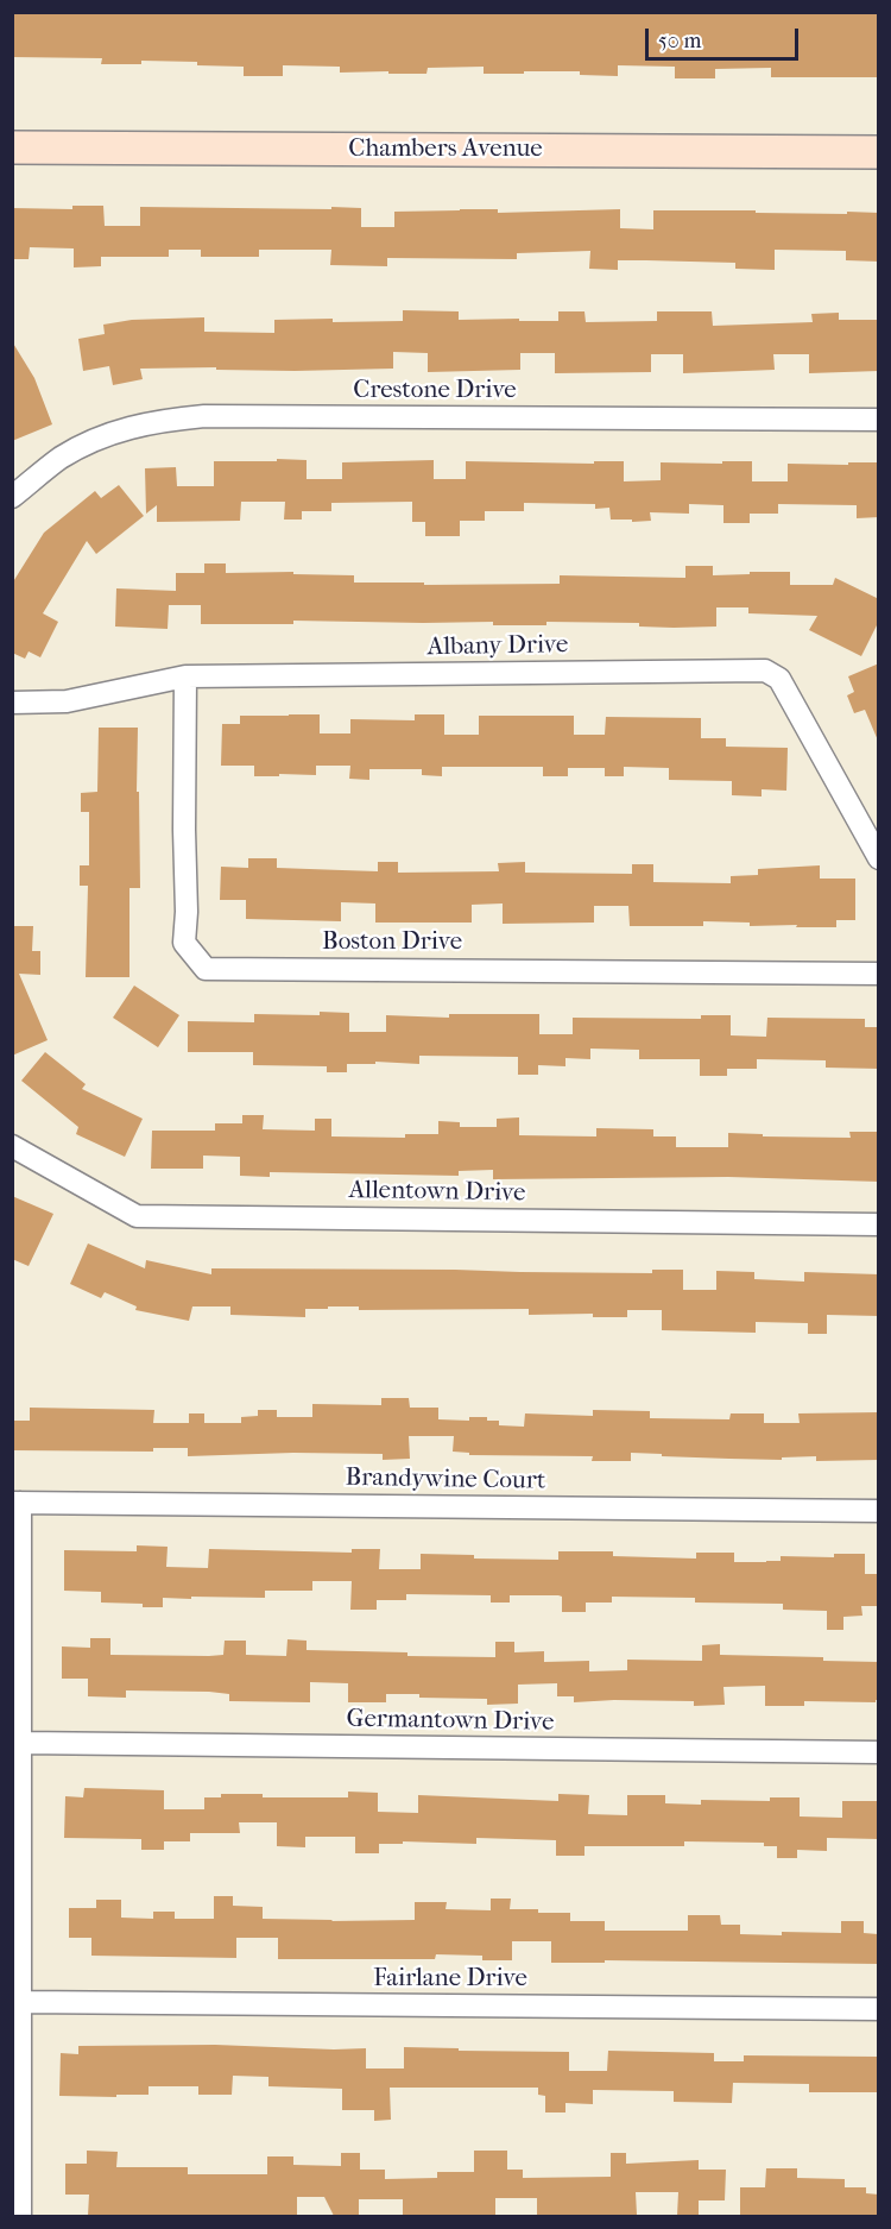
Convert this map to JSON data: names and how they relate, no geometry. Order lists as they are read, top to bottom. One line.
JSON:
{"streets":{"street":["Chambers Avenue","Crestone Drive","Albany Drive","Boston Drive","Allentown Drive","Brandywine Court","Germantown Drive","Fairlane Drive"]},"crossings":[["Albany Drive","Boston Drive"]],"scale_bar":"50 m"}
